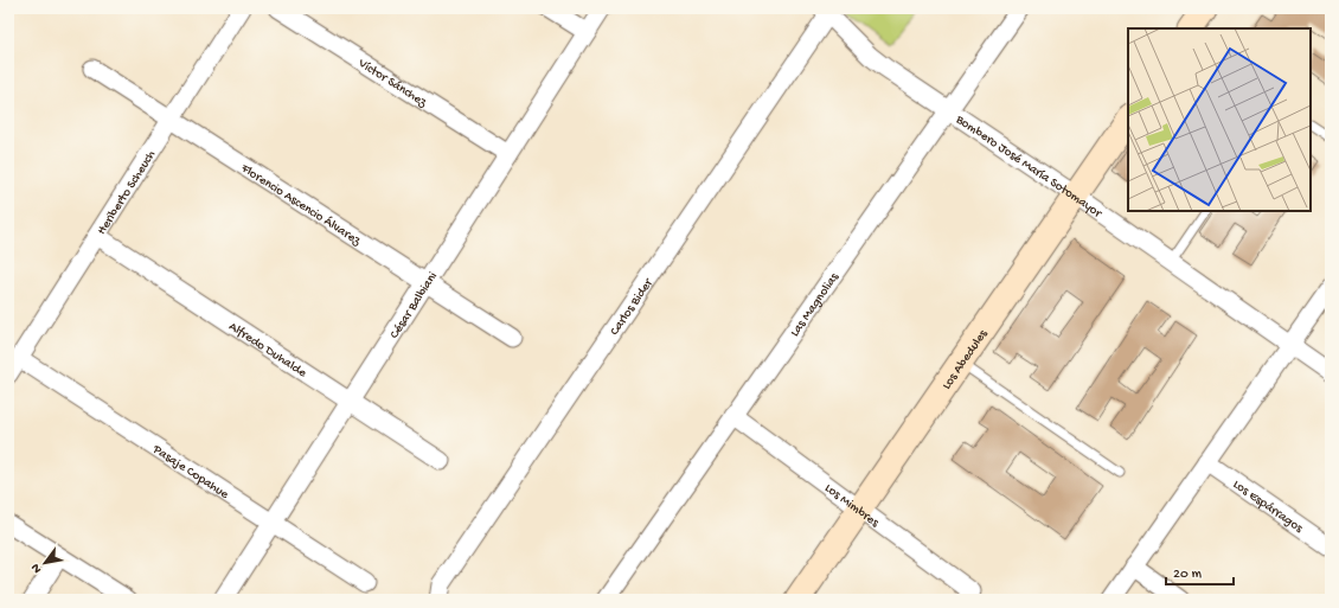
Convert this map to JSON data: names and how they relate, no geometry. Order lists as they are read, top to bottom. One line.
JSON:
{"streets":{"street":["Víctor Sánchez","Bombero José María Sotomayor","Heriberto Scheuch","Florencio Ascencio Álvarez","César Balbiani","Las Magnolias","Carlos Bider","Alfredo Duhalde","Los Abedules","Pasaje Copahue","Los Mimbres","Los Espárragos"]},"crossings":[["Víctor Sánchez","César Balbiani"],["Bombero José María Sotomayor","Las Magnolias"],["Bombero José María Sotomayor","Carlos Bider"],["Bombero José María Sotomayor","Los Abedules"],["Heriberto Scheuch","Florencio Ascencio Álvarez"],["Heriberto Scheuch","Alfredo Duhalde"],["Heriberto Scheuch","Pasaje Copahue"],["Florencio Ascencio Álvarez","César Balbiani"],["César Balbiani","Alfredo Duhalde"],["César Balbiani","Pasaje Copahue"],["Las Magnolias","Los Mimbres"],["Los Abedules","Los Mimbres"]],"scale_bar":"20 m","north":"bottom left"}
